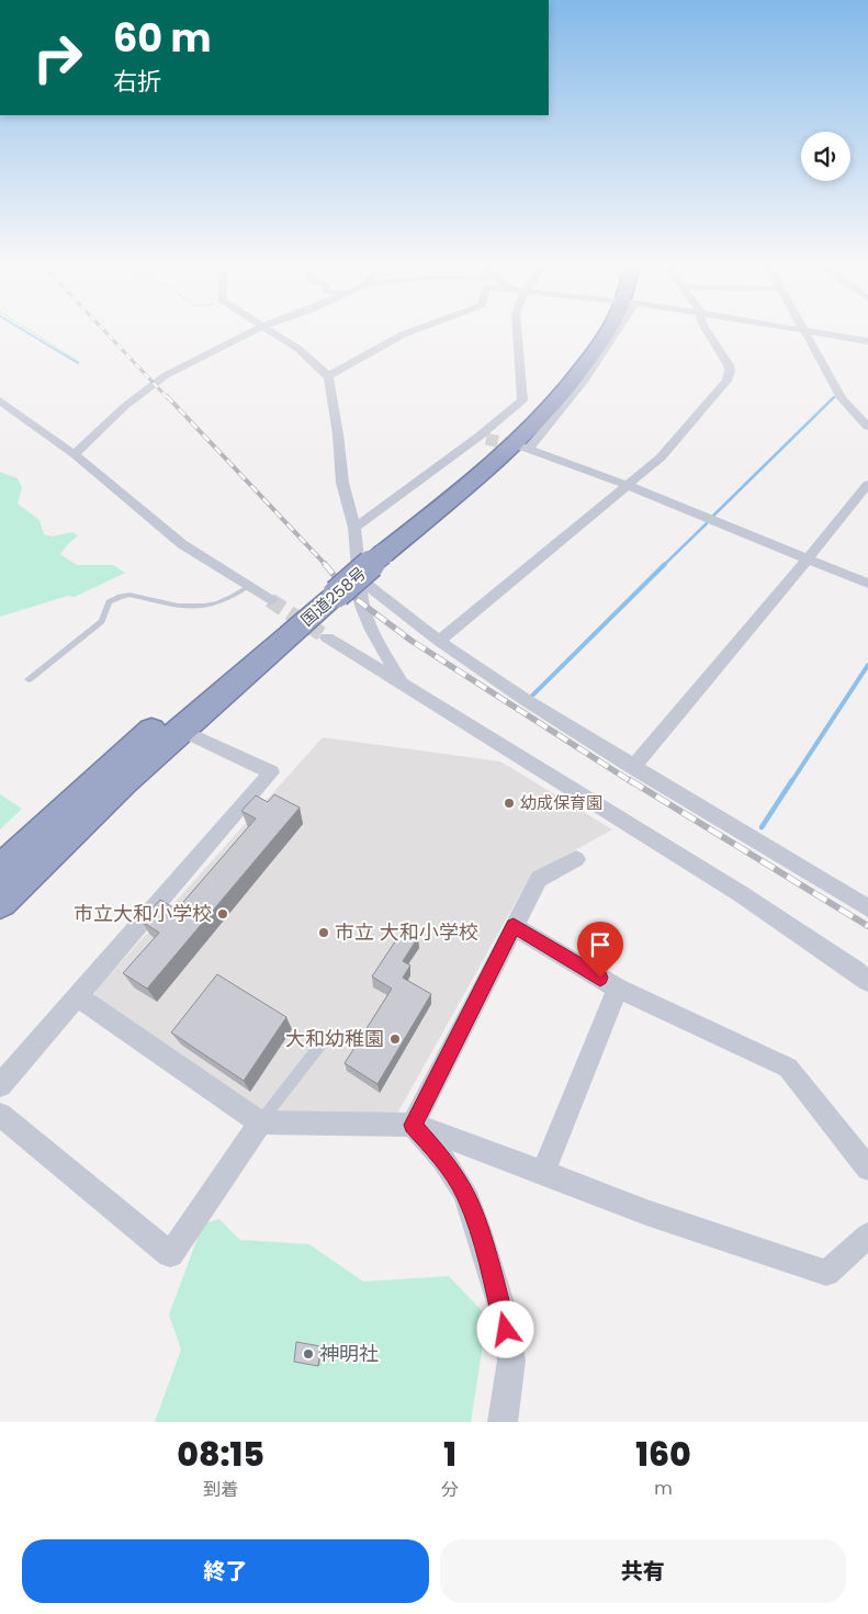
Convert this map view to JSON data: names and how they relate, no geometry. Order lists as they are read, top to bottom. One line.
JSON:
{"streets":{"highway":["国道258号"]},"places":["幼成保育園","市立大和小学校","市立 大和小学校","大和幼稚園","神明社"],"page":{"turn":["60 m","右折"],"eta":["08:15","到着","1","分","160","m"],"buttons":["終了","共有"]}}
